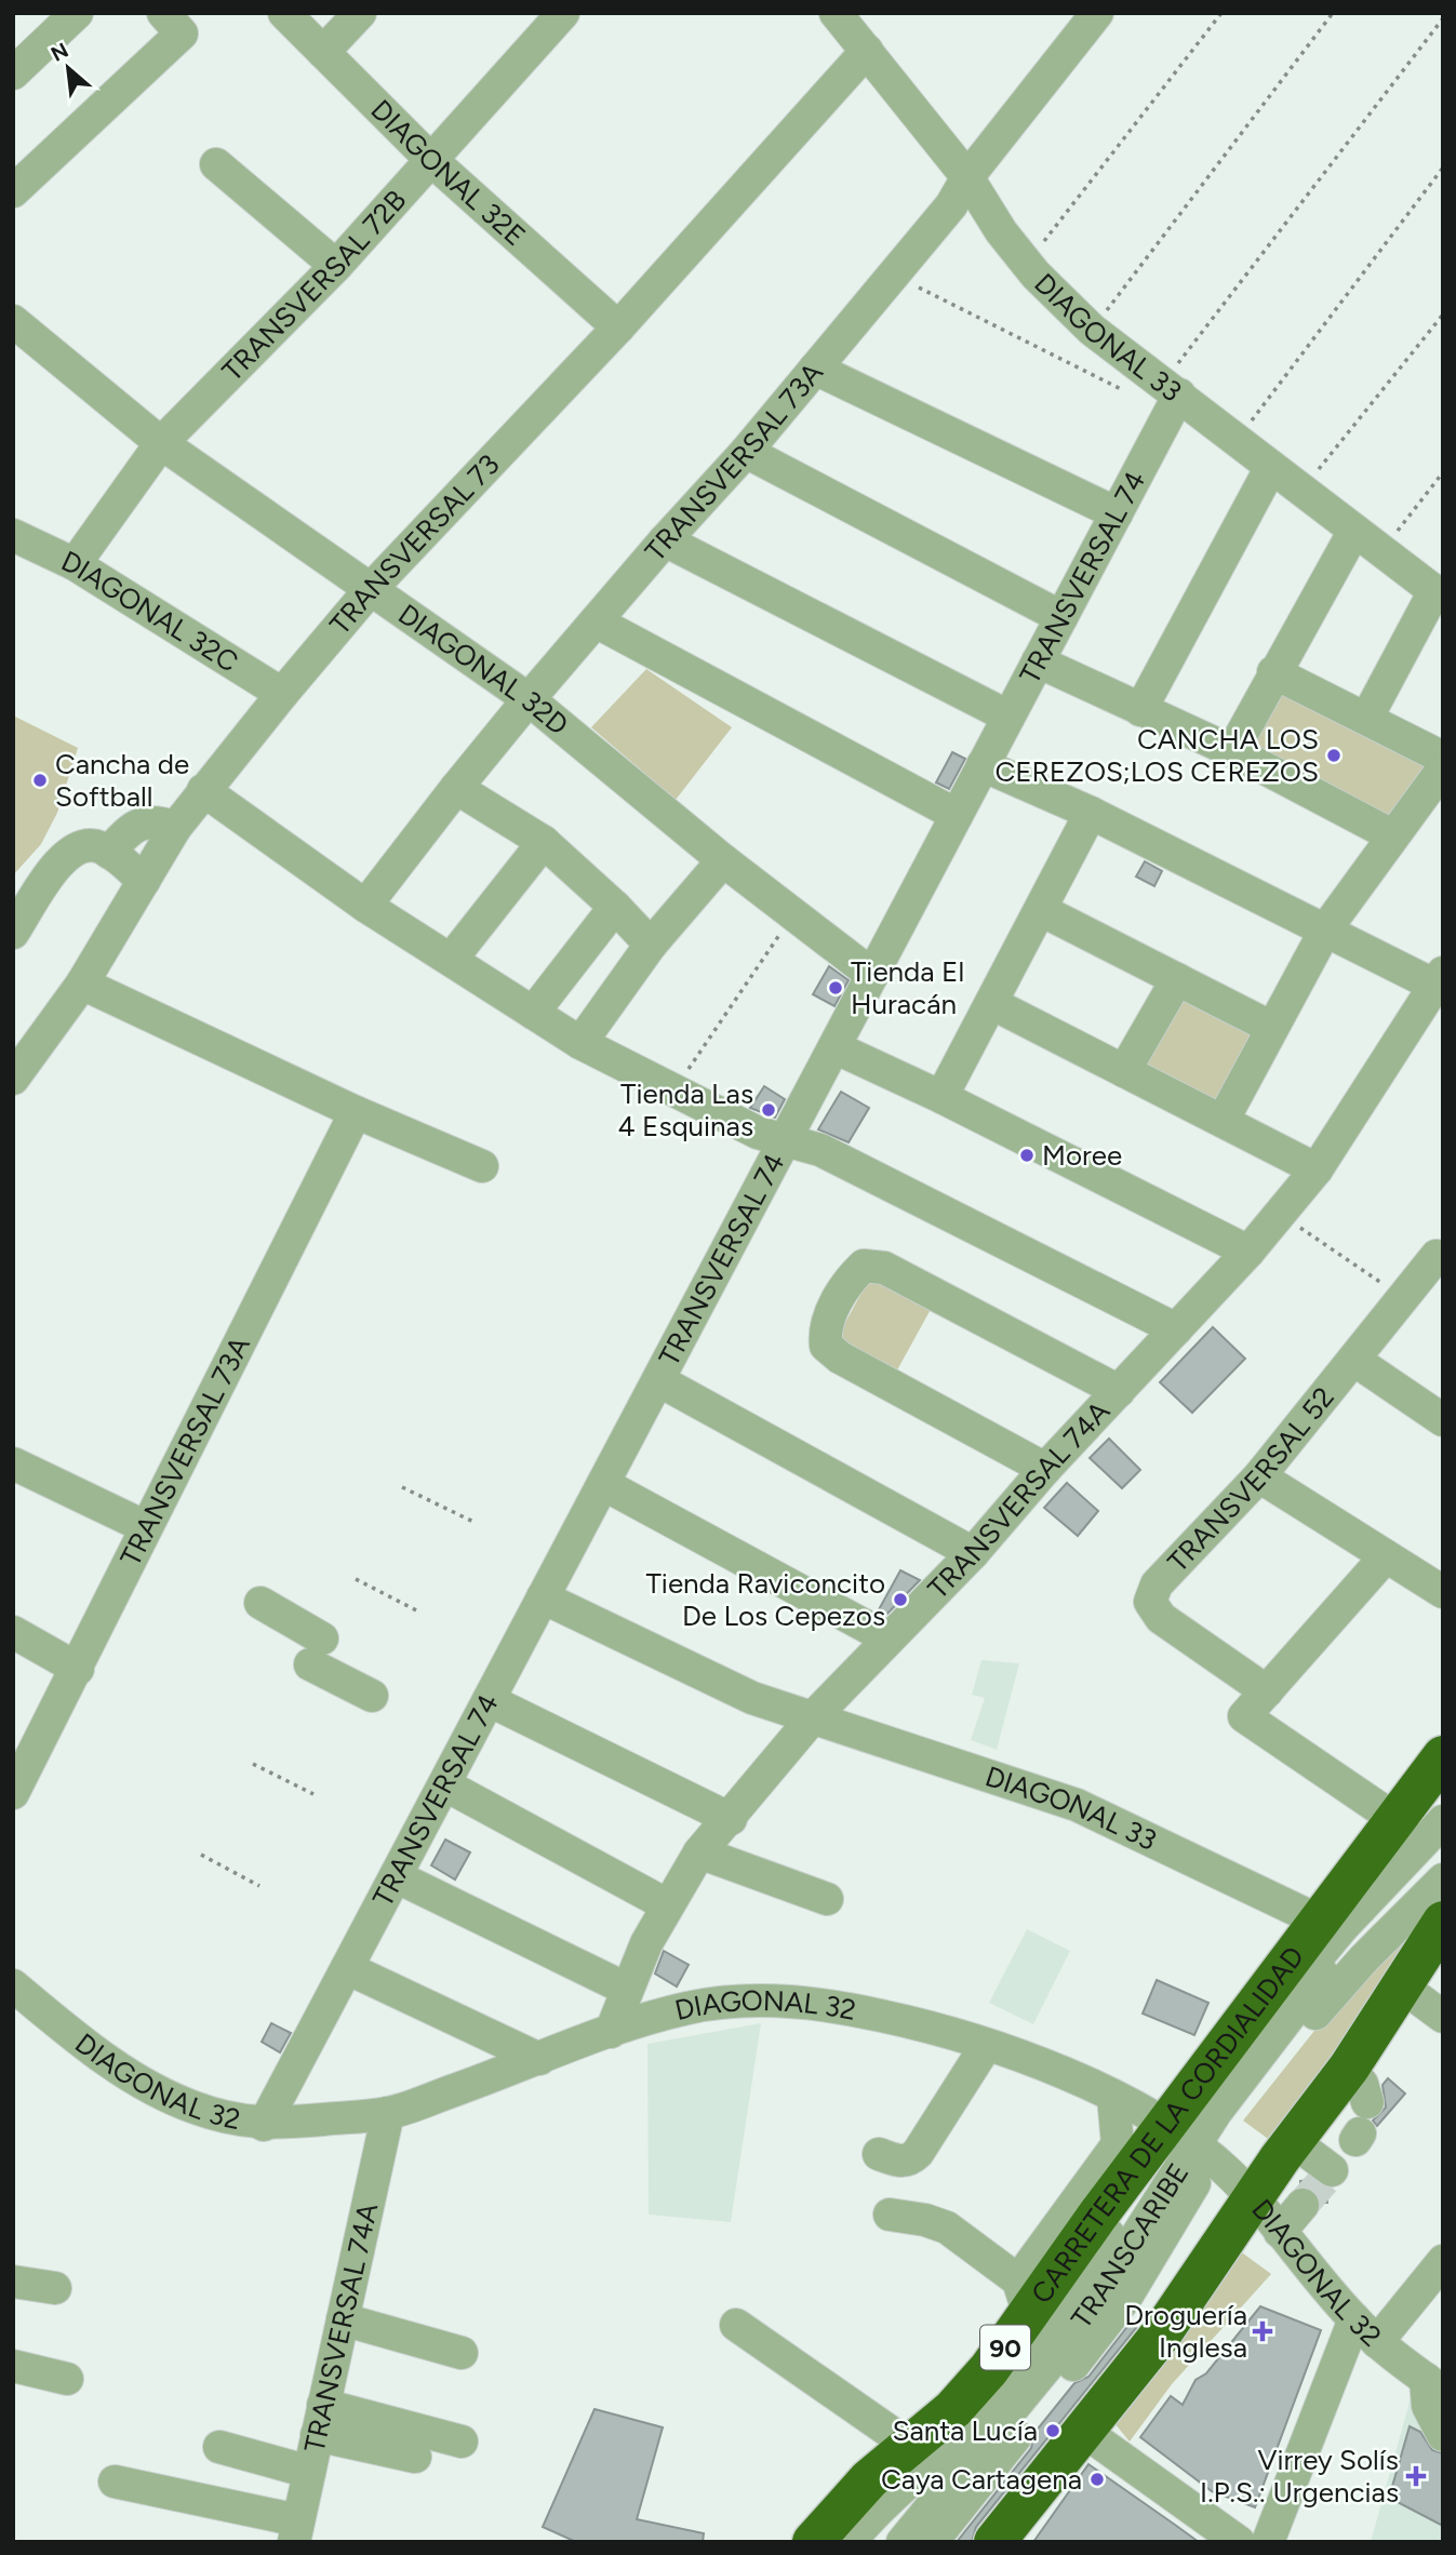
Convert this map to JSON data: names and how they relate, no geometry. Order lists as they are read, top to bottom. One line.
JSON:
{"streets":{"highway":["CARRETERA DE LA CORDIALIDAD","90"],"street":["DIAGONAL 32E","TRANSVERSAL 72B","DIAGONAL 33","TRANSVERSAL 73A","TRANSVERSAL 73","TRANSVERSAL 74","DIAGONAL 32C","DIAGONAL 32D","TRANSVERSAL 52","TRANSVERSAL 74A","DIAGONAL 32","TRANSCARIBE"]},"crossings":[["DIAGONAL 32E","TRANSVERSAL 72B"],["DIAGONAL 32E","TRANSVERSAL 73"],["TRANSVERSAL 72B","DIAGONAL 32C"],["TRANSVERSAL 72B","DIAGONAL 32D"],["DIAGONAL 33","TRANSVERSAL 73A"],["DIAGONAL 33","TRANSVERSAL 73"],["DIAGONAL 33","TRANSVERSAL 74"],["DIAGONAL 33","TRANSVERSAL 74A"],["DIAGONAL 33","CARRETERA DE LA CORDIALIDAD"],["TRANSVERSAL 73A","DIAGONAL 32D"],["TRANSVERSAL 73","DIAGONAL 32C"],["TRANSVERSAL 73","DIAGONAL 32D"],["TRANSVERSAL 74","DIAGONAL 32D"],["TRANSVERSAL 74","DIAGONAL 32"],["TRANSVERSAL 74A","DIAGONAL 32"],["DIAGONAL 32","CARRETERA DE LA CORDIALIDAD"],["DIAGONAL 32","TRANSCARIBE"],["CARRETERA DE LA CORDIALIDAD","TRANSCARIBE"]],"places":{"other":["CANCHA LOS CEREZOS;LOS CEREZOS","Cancha de Softball","Tienda El Huracán","Tienda Las 4 Esquinas","Moree","Tienda Raviconcito De Los Cepezos","Santa Lucía","Caya Cartagena"],"health":["Droguería Inglesa","Virrey Solís I.P.S.: Urgencias"]},"north":"top left"}
